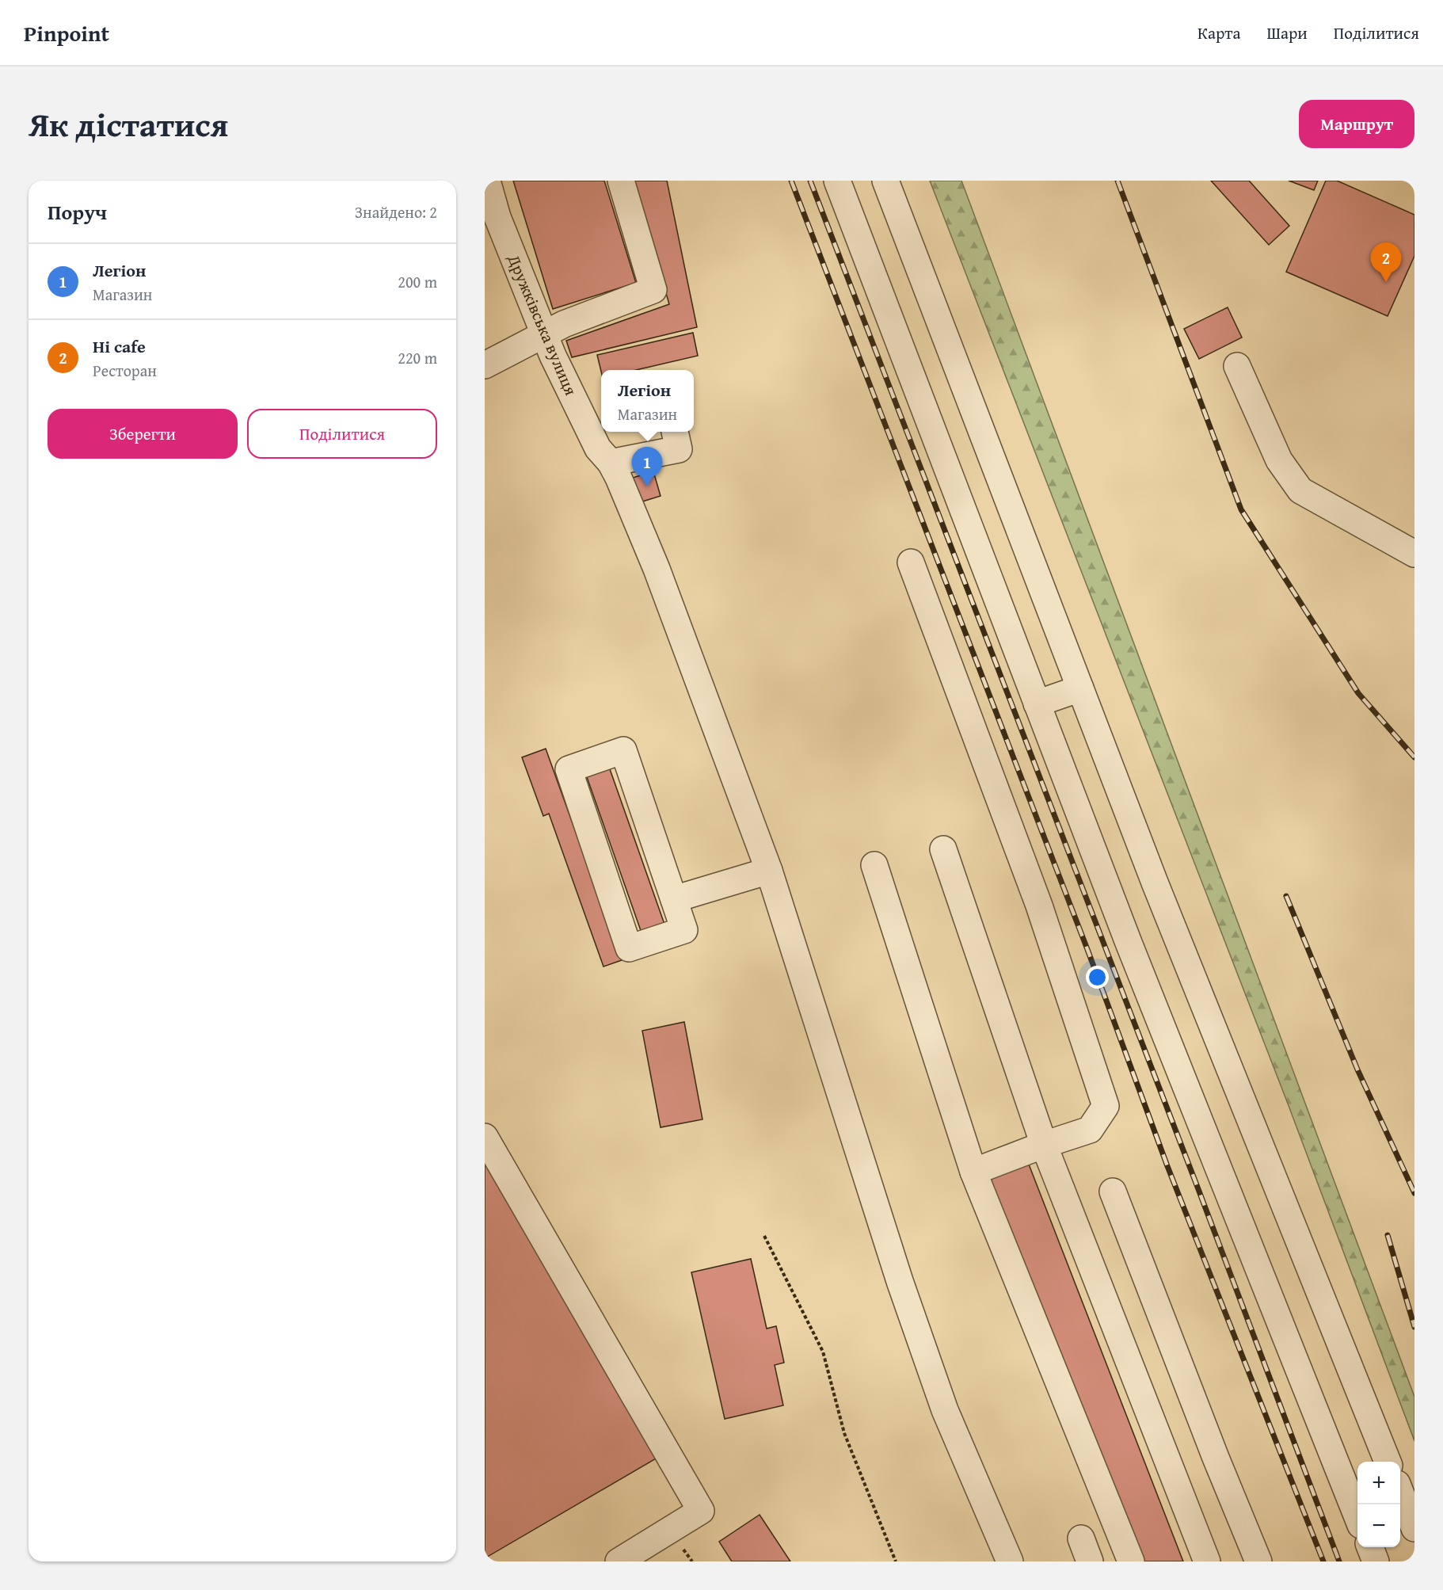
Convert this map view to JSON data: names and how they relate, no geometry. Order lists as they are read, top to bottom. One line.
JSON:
{"streets":{"lane":["Дружківська вулиця"]},"page":{"header":"Pinpoint","nav":["Карта","Шари","Поділитися"],"title":"Як дістатися","buttons":["Маршрут",["Зберегти","Поділитися"]],"heading":["Поруч","Знайдено: 2"],"list":[{"mark":"1","name":"Легіон","note":"Магазин","value":"200 m"},{"mark":"2","name":"Hi cafe","note":"Ресторан","value":"220 m"}],"pins":["2","1"],"popup":["Легіон","Магазин"],"map_buttons":["+","−"]}}
